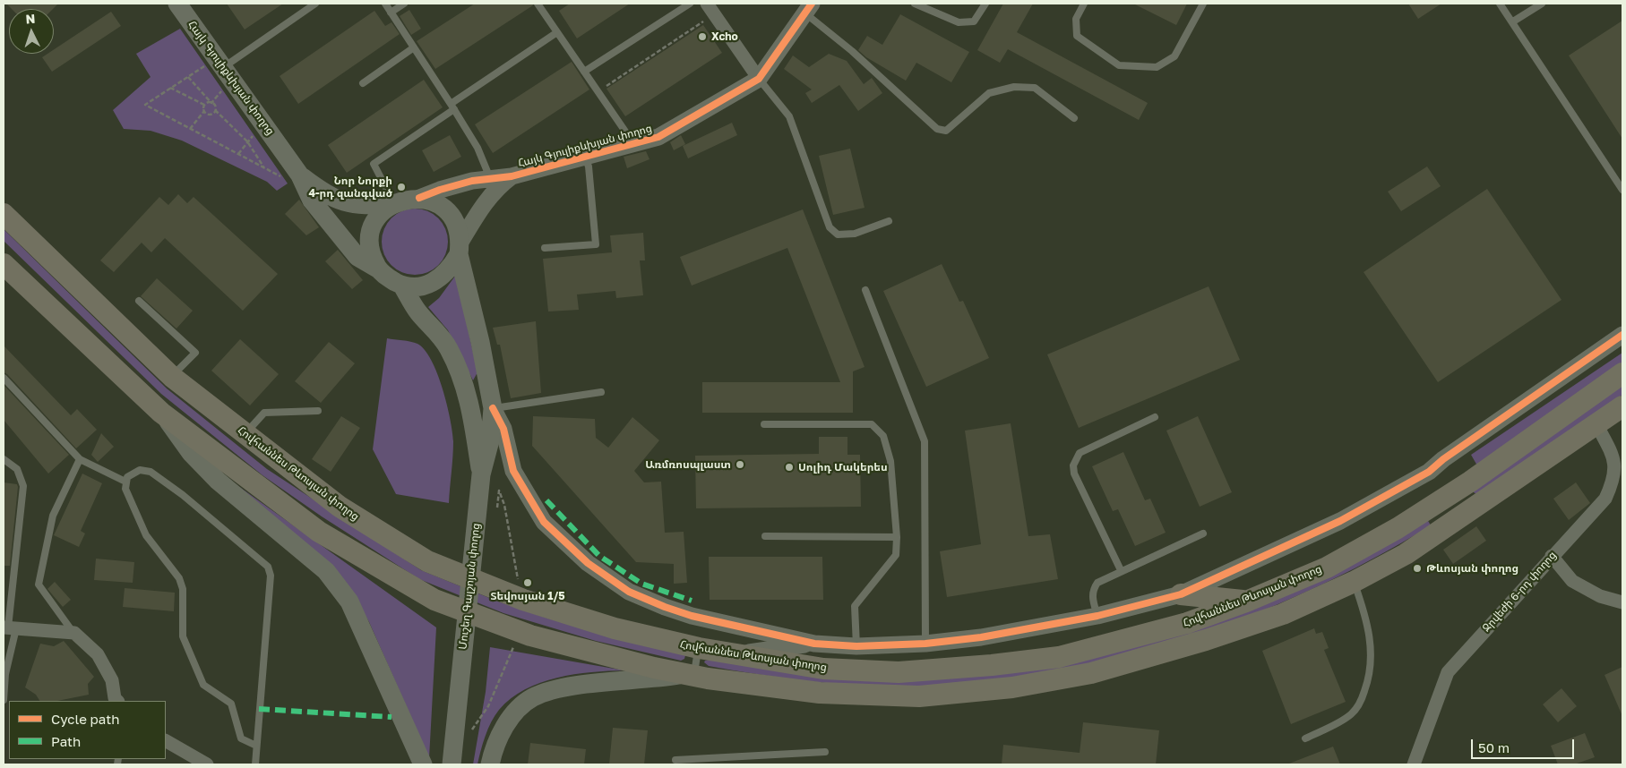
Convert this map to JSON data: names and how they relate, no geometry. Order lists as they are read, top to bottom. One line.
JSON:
{"streets":{"main road":["Հայկ Գյուլիքևխյան փողոց","Հովհաննես Թևոսյան փողոց","Մուշեղ Գալշոյան փողոց"],"street":["Ջրվեժի 6-րդ փողոց"]},"crossings":[["Հայկ Գյուլիքևխյան փողոց","Մուշեղ Գալշոյան փողոց"],["Հովհաննես Թևոսյան փողոց","Ջրվեժի 6-րդ փողոց"]],"places":["Xcho","Նոր Նորքի 4-րդ զանգված","Առմռոսպլաստ","Սոլիդ Մակերես","Թևոսյան փողոց","Տեվոսյան 1/5"],"legend":["Cycle path","Path"],"scale_bar":"50 m","north":"top"}
